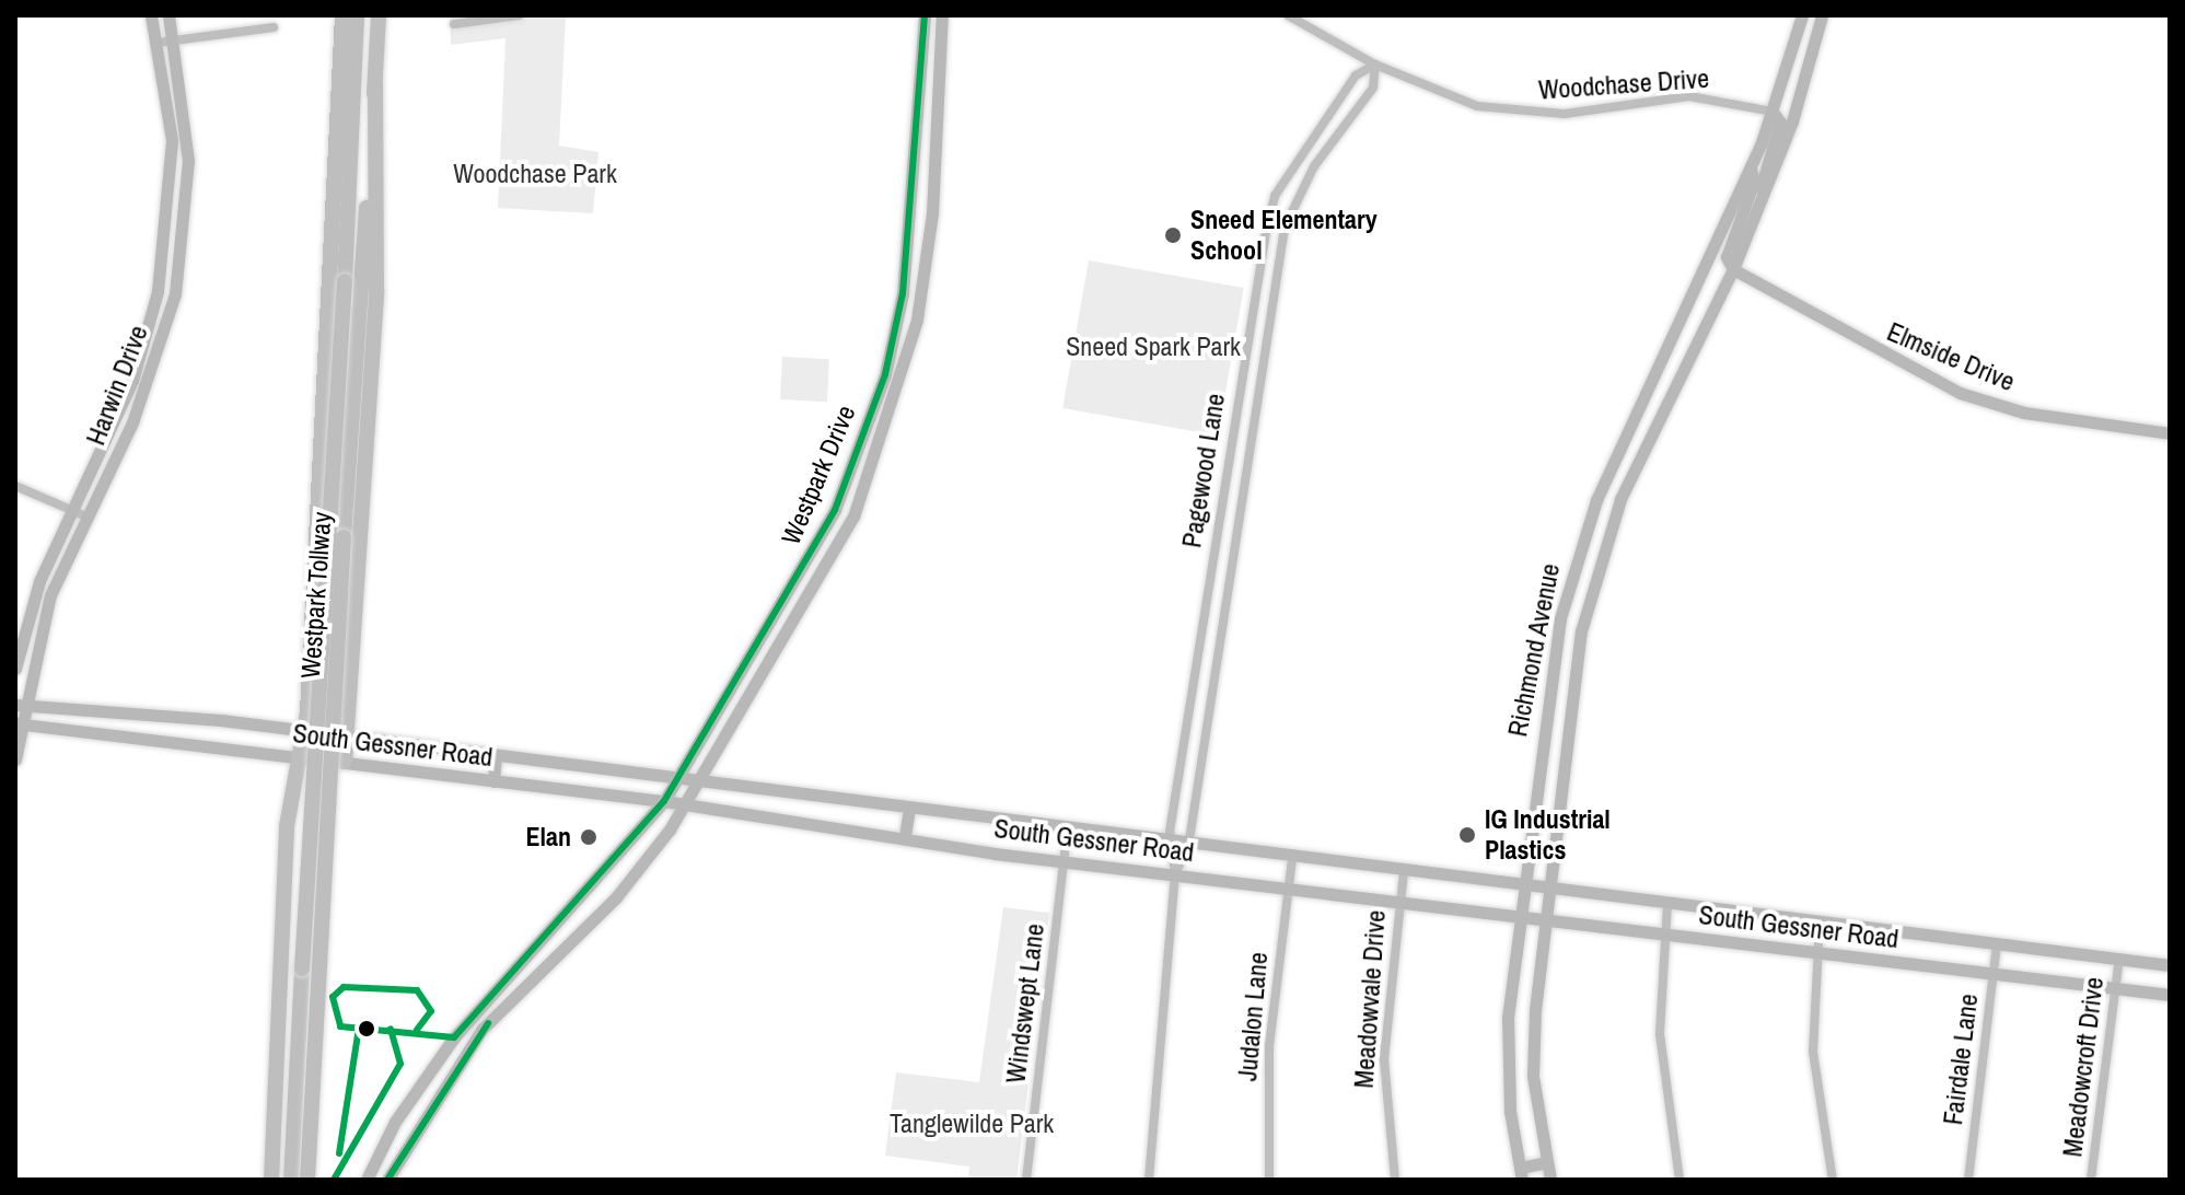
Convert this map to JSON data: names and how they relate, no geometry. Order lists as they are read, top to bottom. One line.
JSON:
{"streets":{"highway":["Westpark Tollway"],"main road":["Elmside Drive","Harwin Drive","Westpark Drive","Richmond Avenue","South Gessner Road"],"street":["Woodchase Drive","Pagewood Lane","Meadowvale Drive","Windswept Lane","Judalon Lane","Fairdale Lane","Meadowcroft Drive"]},"crossings":[["Woodchase Drive","Pagewood Lane"],["Woodchase Drive","Richmond Avenue"],["Elmside Drive","Richmond Avenue"],["Harwin Drive","South Gessner Road"],["Pagewood Lane","South Gessner Road"],["Westpark Drive","South Gessner Road"],["Richmond Avenue","South Gessner Road"],["South Gessner Road","Meadowvale Drive"],["South Gessner Road","Windswept Lane"],["South Gessner Road","Judalon Lane"],["South Gessner Road","Fairdale Lane"],["South Gessner Road","Meadowcroft Drive"]],"parks":["Woodchase Park","Sneed Spark Park","Tanglewilde Park"],"places":["Sneed Elementary School","IG Industrial Plastics","Elan"]}
